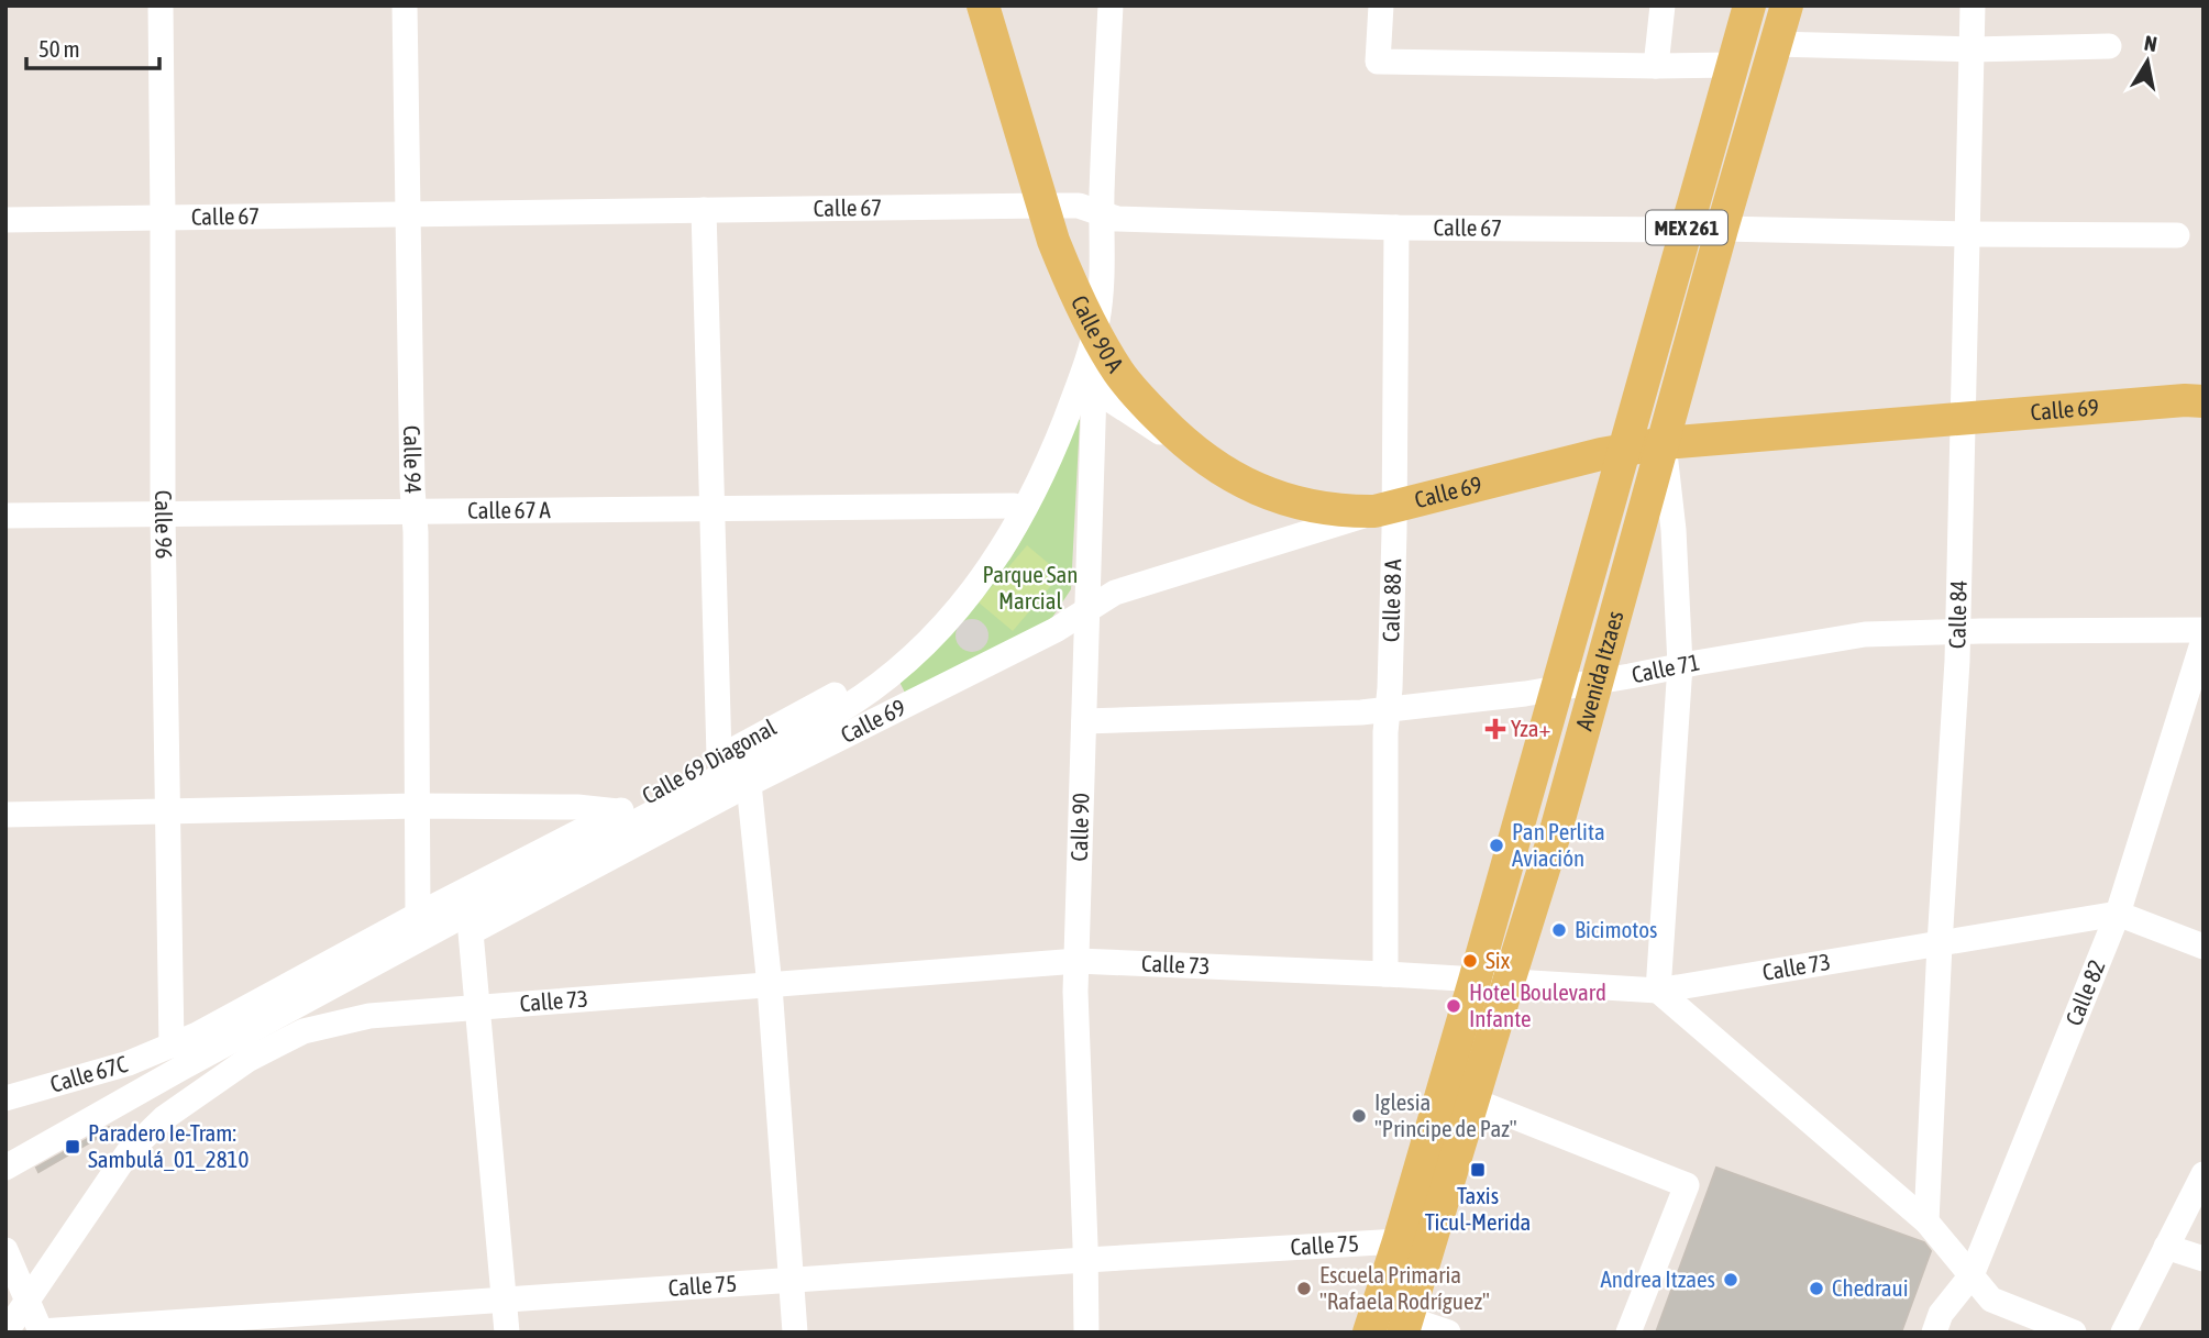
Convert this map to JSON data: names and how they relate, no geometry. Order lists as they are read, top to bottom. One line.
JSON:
{"streets":{"main road":["MEX 261","Calle 90 A","Calle 69","Avenida Itzaes"],"street":["Calle 67","Calle 94","Calle 67 A","Calle 96","Calle 88 A","Calle 84","Calle 71","Calle 69 Diagonal","Calle 90","Calle 73","Calle 82","Calle 67C","Calle 75"]},"crossings":[["Calle 67","Calle 90 A"],["Calle 67","Calle 94"],["Calle 67","Calle 96"],["Calle 67","Calle 88 A"],["Calle 67","Avenida Itzaes"],["Calle 90 A","Calle 69"],["Calle 90 A","Calle 88 A"],["Calle 90 A","Calle 69 Diagonal"],["Calle 90 A","Calle 90"],["Calle 69","Calle 88 A"],["Calle 69","Calle 84"],["Calle 69","Avenida Itzaes"],["Calle 69","Calle 90"],["Calle 69","Calle 73"],["Calle 94","Calle 67 A"],["Calle 94","Calle 69 Diagonal"],["Calle 67 A","Calle 96"],["Calle 67 A","Calle 69 Diagonal"],["Calle 96","Calle 69 Diagonal"],["Calle 96","Calle 67C"],["Calle 88 A","Calle 71"],["Calle 88 A","Calle 73"],["Calle 84","Calle 71"],["Calle 84","Calle 73"],["Calle 71","Avenida Itzaes"],["Calle 71","Calle 90"],["Avenida Itzaes","Calle 73"],["Avenida Itzaes","Calle 75"],["Calle 69 Diagonal","Calle 90"],["Calle 69 Diagonal","Calle 67C"],["Calle 90","Calle 73"],["Calle 90","Calle 75"],["Calle 73","Calle 82"],["Calle 73","Calle 75"]],"parks":["Parque San Marcial"],"places":{"health":["Yza+"],"other":["Pan Perlita Aviación","Bicimotos","Six","Hotel Boulevard Infante","Iglesia \"Principe de Paz\"","Andrea Itzaes","Escuela Primaria \"Rafaela Rodríguez\"","Chedraui"],"transit":["Paradero Ie-Tram: Sambulá_01_2810","Taxis Ticul-Merida"]},"scale_bar":"50 m","north":"top"}
